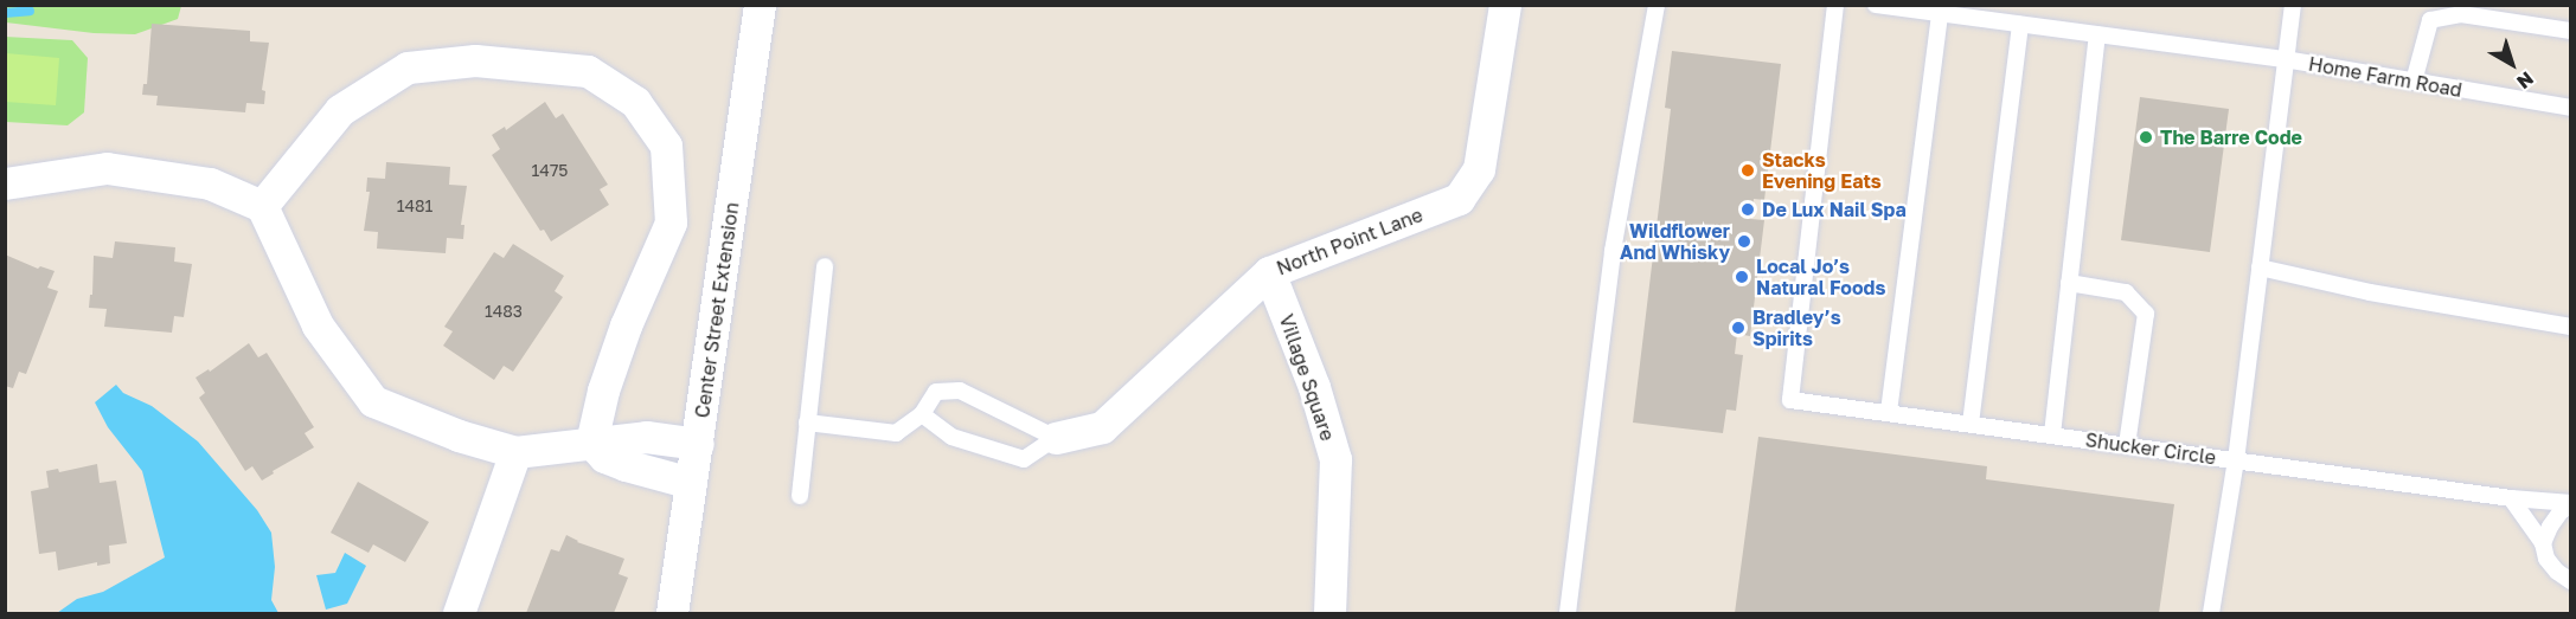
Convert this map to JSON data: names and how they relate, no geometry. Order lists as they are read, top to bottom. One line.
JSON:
{"streets":{"street":["North Point Lane","Center Street Extension","Village Square"],"lane":["Home Farm Road","Shucker Circle"]},"crossings":[["North Point Lane","Village Square"]],"places":["The Barre Code","Stacks Evening Eats","De Lux Nail Spa","Wildflower And Whisky","Local Jo’s Natural Foods","Bradley’s Spirits"],"house_numbers":["1475","1481","1483"],"north":"bottom right"}
